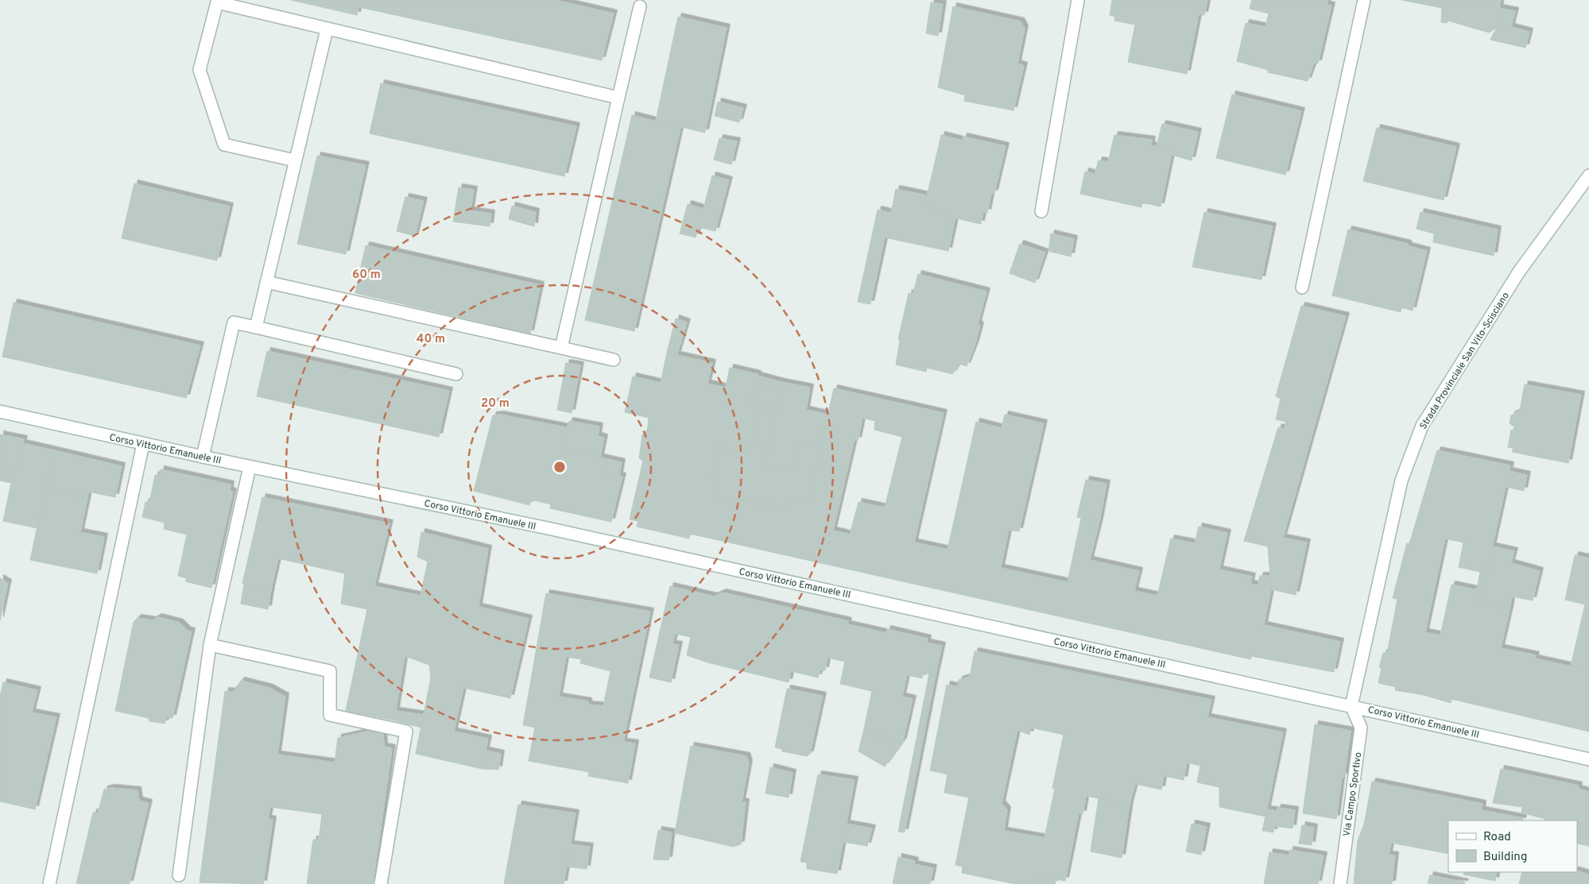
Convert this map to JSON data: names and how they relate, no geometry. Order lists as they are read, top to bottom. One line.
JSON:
{"streets":{"street":["Strada Provinciale San Vito-Scisciano","Corso Vittorio Emanuele III","Via Campo Sportivo"]},"crossings":[["Strada Provinciale San Vito-Scisciano","Corso Vittorio Emanuele III"],["Strada Provinciale San Vito-Scisciano","Via Campo Sportivo"],["Corso Vittorio Emanuele III","Via Campo Sportivo"]],"legend":["Road","Building"],"rings":["60 m","40 m","20 m"]}
